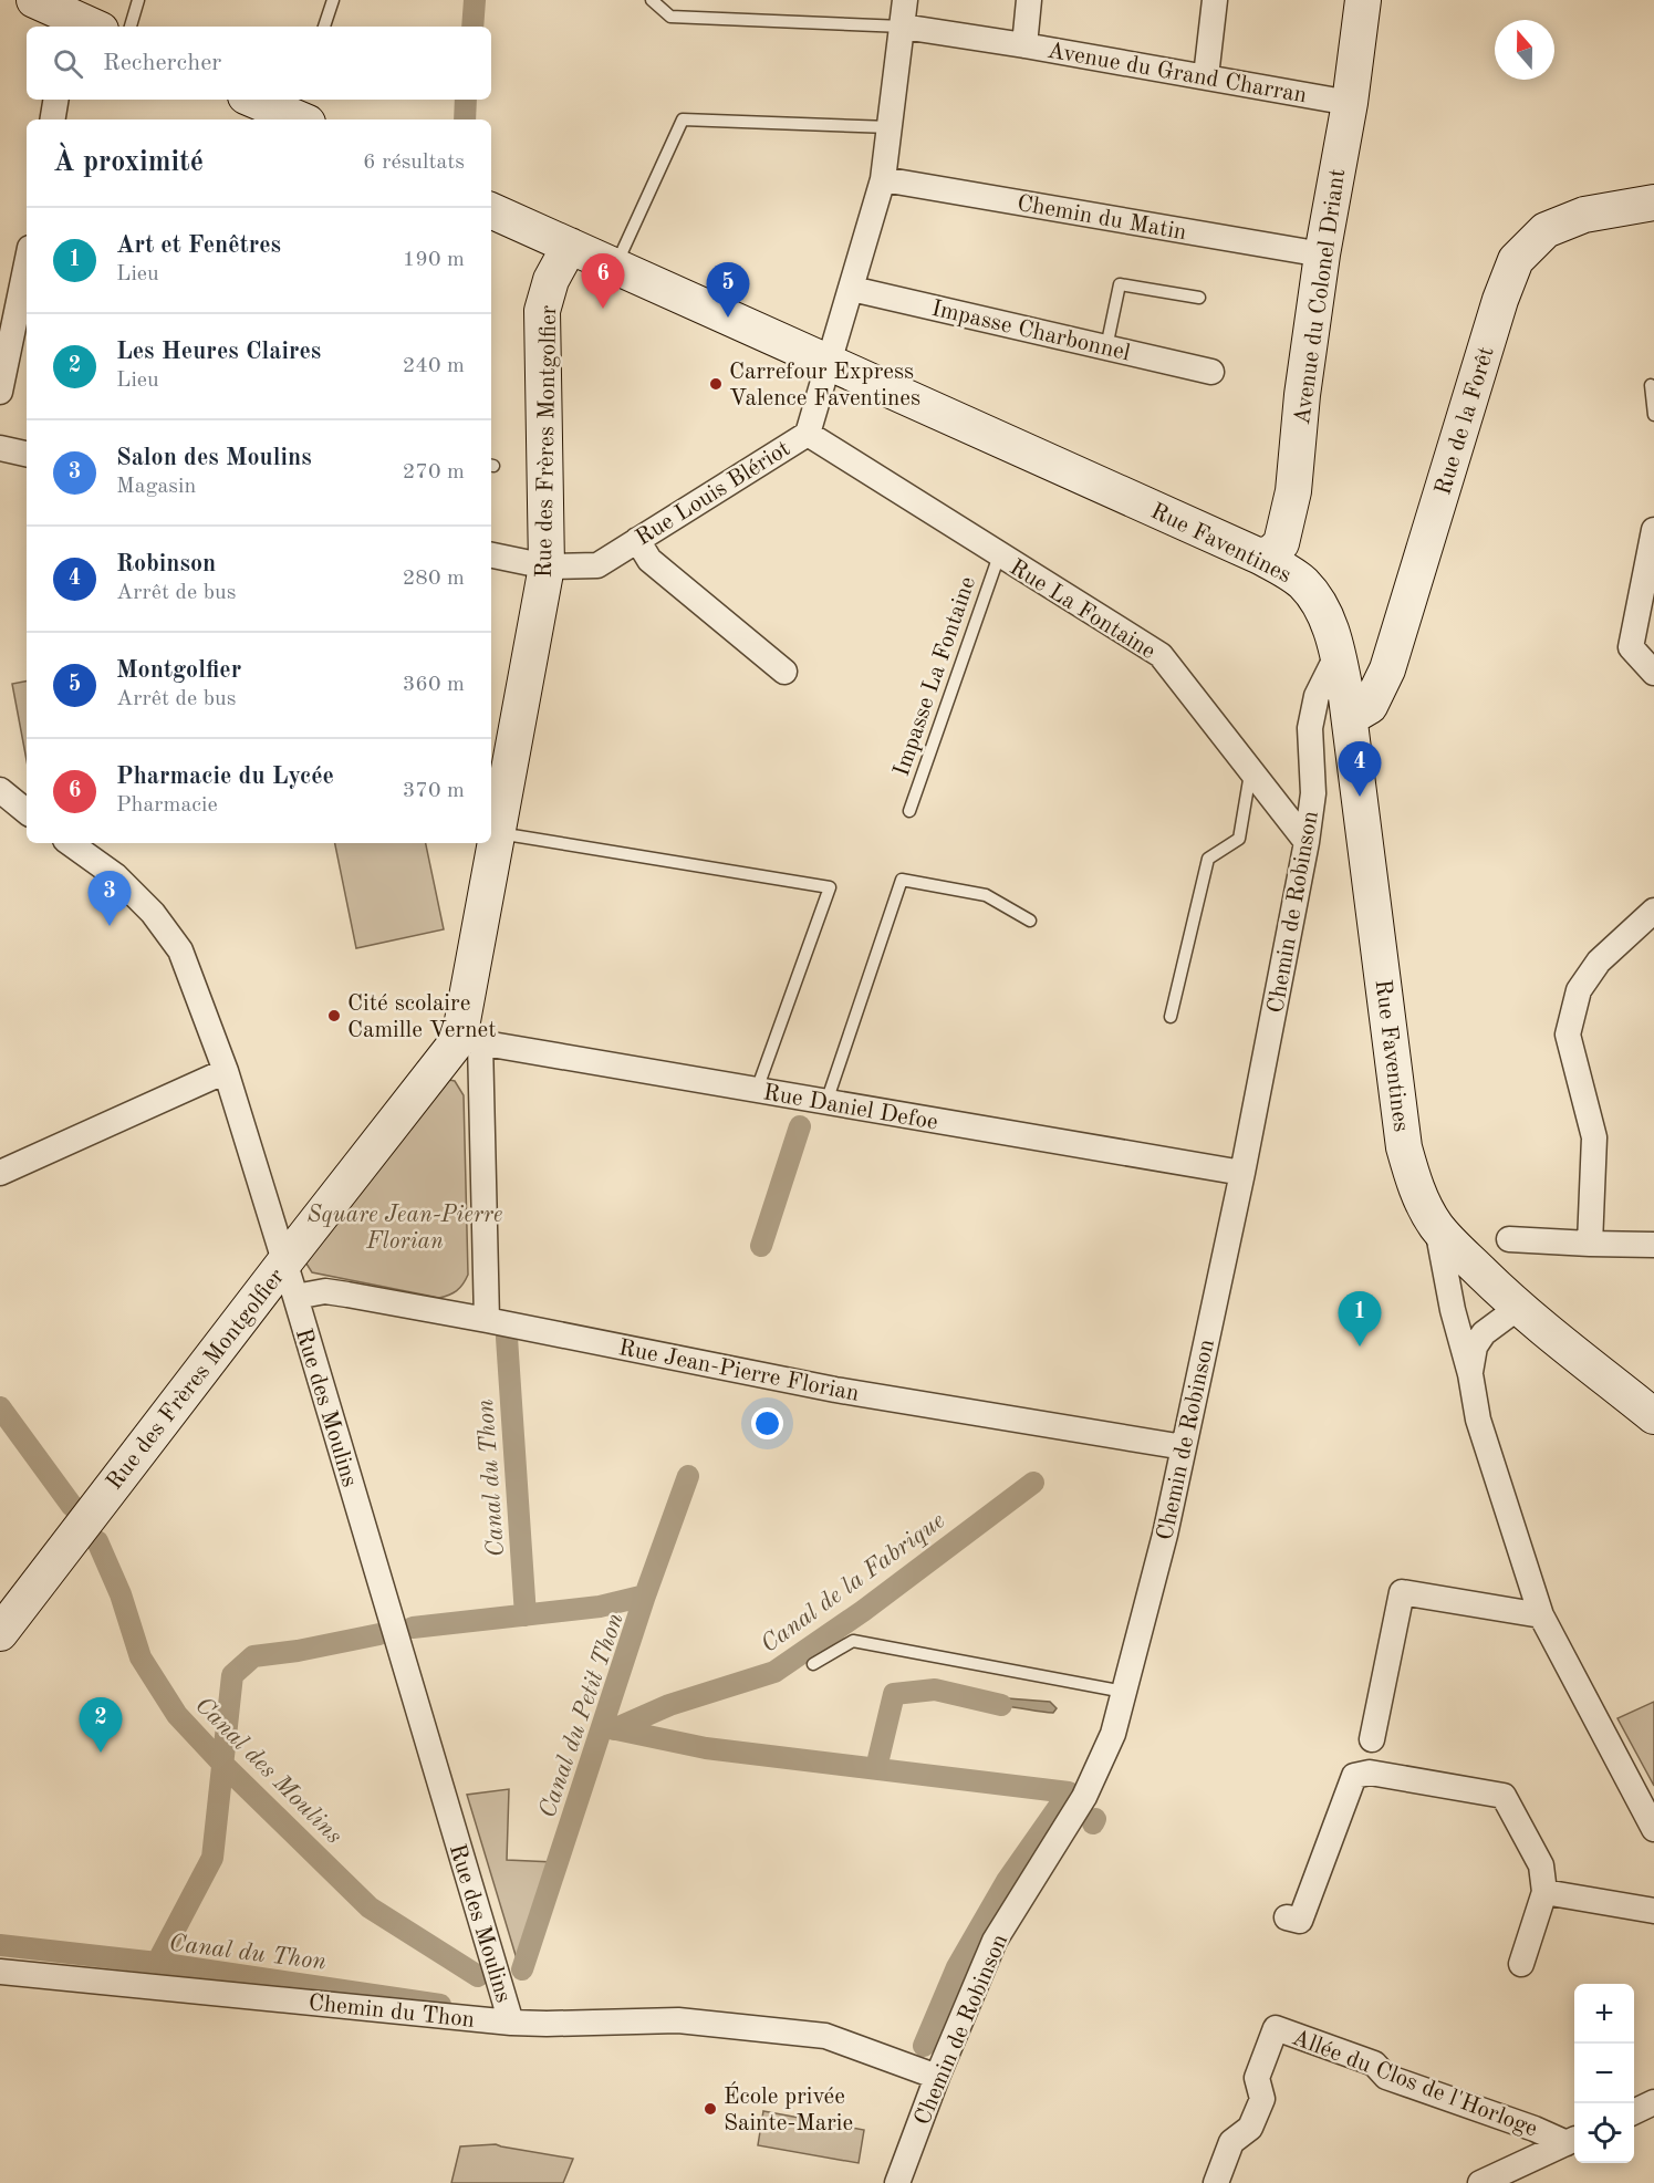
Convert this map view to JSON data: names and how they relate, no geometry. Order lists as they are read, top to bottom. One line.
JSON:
{"streets":{"street":["Avenue du Grand Charran","Chemin du Matin","Avenue du Colonel Driant","Impasse Charbonnel","Rue de la Forêt","Rue des Frères Montgolfier","Rue Louis Blériot","Rue Faventines","Rue La Fontaine","Chemin de Robinson","Rue Daniel Defoe","Rue Jean-Pierre Florian","Rue des Moulins","Chemin du Thon","Allée du Clos de l'Horloge"],"lane":["Impasse La Fontaine"]},"crossings":[["Avenue du Grand Charran","Avenue du Colonel Driant"],["Avenue du Grand Charran","Rue Louis Blériot"],["Chemin du Matin","Avenue du Colonel Driant"],["Chemin du Matin","Rue Louis Blériot"],["Avenue du Colonel Driant","Rue Faventines"],["Impasse Charbonnel","Rue Louis Blériot"],["Rue de la Forêt","Rue Faventines"],["Rue des Frères Montgolfier","Rue Louis Blériot"],["Rue des Frères Montgolfier","Rue Faventines"],["Rue des Frères Montgolfier","Rue Daniel Defoe"],["Rue des Frères Montgolfier","Rue des Moulins"],["Rue Louis Blériot","Rue Faventines"],["Rue Louis Blériot","Rue La Fontaine"],["Rue Faventines","Chemin de Robinson"],["Rue La Fontaine","Impasse La Fontaine"],["Rue La Fontaine","Chemin de Robinson"],["Chemin de Robinson","Rue Daniel Defoe"],["Chemin de Robinson","Rue Jean-Pierre Florian"],["Chemin de Robinson","Chemin du Thon"],["Rue Jean-Pierre Florian","Rue des Moulins"],["Rue des Moulins","Chemin du Thon"]],"water":["Canal du Thon","Canal de la Fabrique","Canal du Petit Thon","Canal des Moulins"],"parks":["Square Jean-Pierre Florian"],"places":["Carrefour Express Valence Faventines","Cité scolaire Camille Vernet","École privée Sainte-Marie"],"north":"top","page":{"search":"Rechercher","heading":["À proximité","6 résultats"],"list":[{"mark":"1","name":"Art et Fenêtres","note":"Lieu","value":"190 m"},{"mark":"2","name":"Les Heures Claires","note":"Lieu","value":"240 m"},{"mark":"3","name":"Salon des Moulins","note":"Magasin","value":"270 m"},{"mark":"4","name":"Robinson","note":"Arrêt de bus","value":"280 m"},{"mark":"5","name":"Montgolfier","note":"Arrêt de bus","value":"360 m"},{"mark":"6","name":"Pharmacie du Lycée","note":"Pharmacie","value":"370 m"}],"pins":["6","5","4","3","1","2"],"map_buttons":["+","−"]}}
